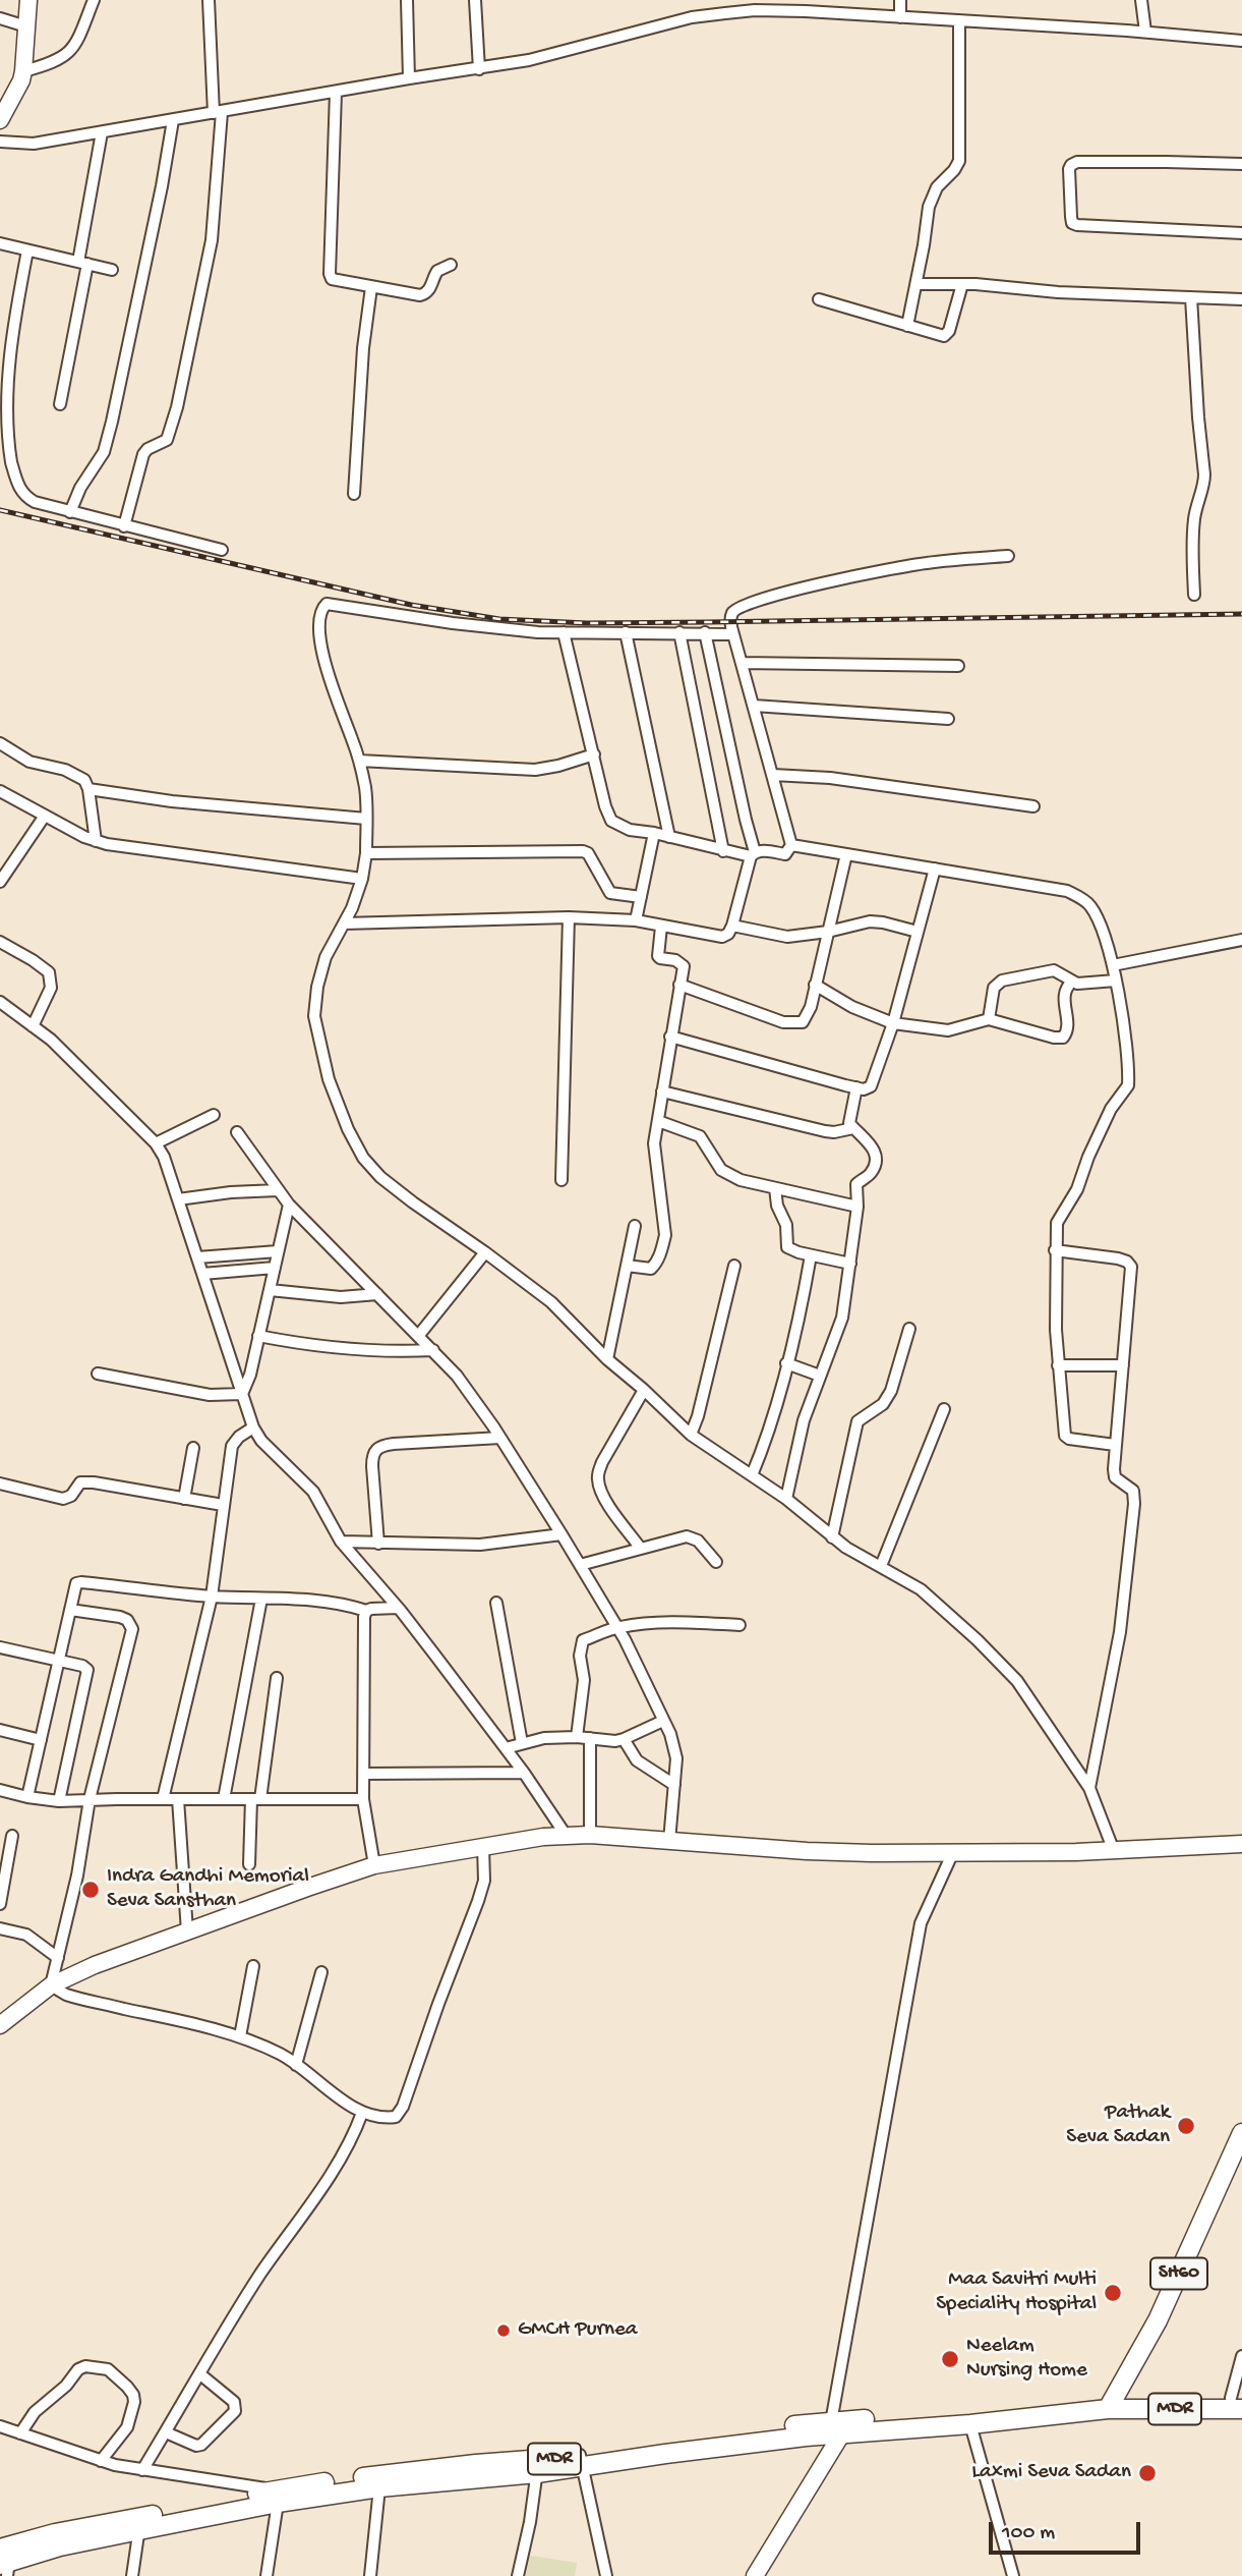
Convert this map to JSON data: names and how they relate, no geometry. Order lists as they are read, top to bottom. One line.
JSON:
{"streets":{"main road":["SH60","MDR"]},"crossings":[["SH60","MDR"]],"places":["Indra Gandhi Memorial Seva Sansthan","Pathak Seva Sadan","Maa Savitri Multi Speciality Hospital","GMCH Purnea","Neelam Nursing Home","Laxmi Seva Sadan"],"scale_bar":"100 m"}
